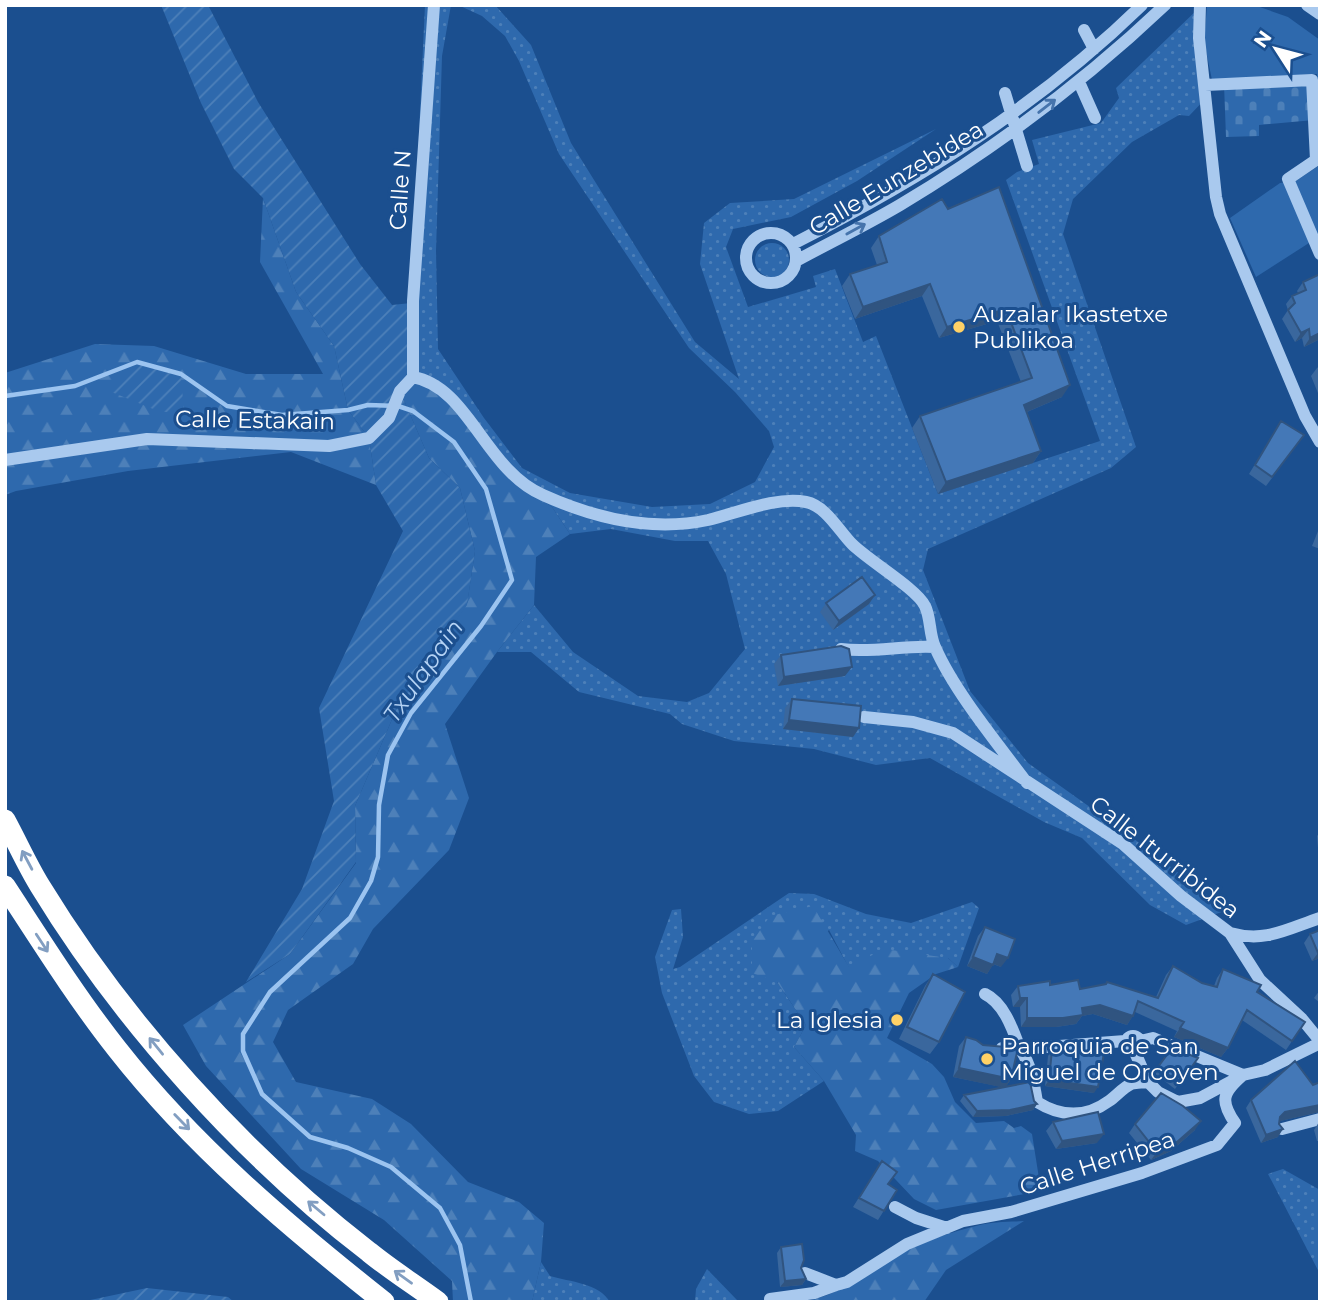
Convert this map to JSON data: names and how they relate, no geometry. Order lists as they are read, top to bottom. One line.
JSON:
{"streets":{"street":["Calle Eunzebidea","Calle N","Calle Estakain","Calle Iturribidea","Calle Herripea"]},"crossings":[["Calle N","Calle Estakain"]],"water":["Txulapain"],"places":["Auzalar Ikastetxe Publikoa","La Iglesia","Parroquia de San Miguel de Orcoyen"],"north":"top left"}
